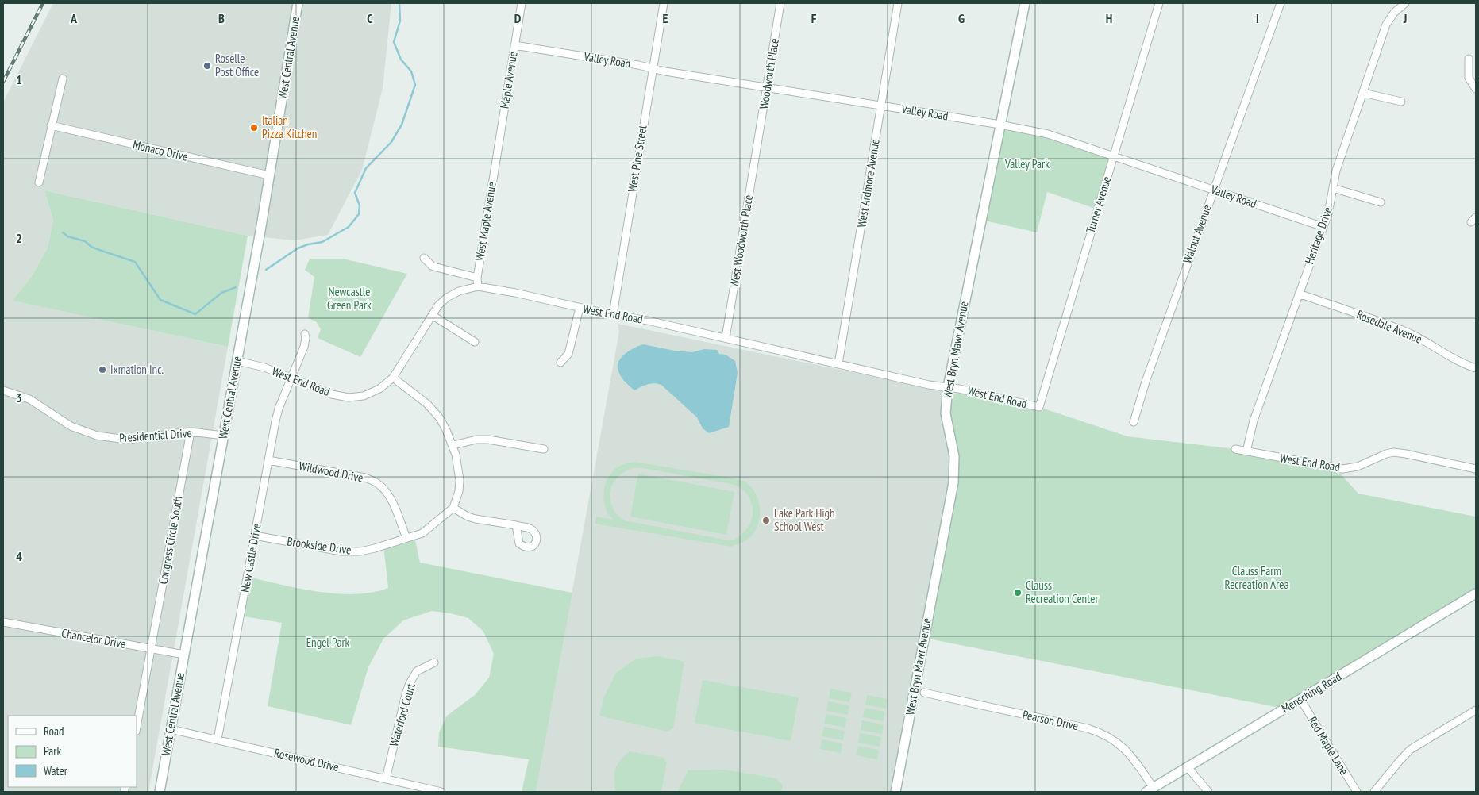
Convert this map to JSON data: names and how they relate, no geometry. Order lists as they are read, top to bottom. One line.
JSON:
{"streets":{"street":["West Central Avenue","Valley Road","Woodworth Place","Maple Avenue","Monaco Drive","West Pine Street","West Ardmore Avenue","Turner Avenue","West Maple Avenue","Walnut Avenue","Heritage Drive","West Woodworth Place","West End Road","Rosedale Avenue","West Bryn Mawr Avenue","Presidential Drive","Wildwood Drive","Congress Circle South","Brookside Drive","New Castle Drive","Chancelor Drive","Mensching Road","Waterford Court","Pearson Drive","Red Maple Lane","Rosewood Drive"]},"crossings":[["West Central Avenue","Monaco Drive"],["West Central Avenue","West End Road"],["West Central Avenue","Presidential Drive"],["West Central Avenue","Chancelor Drive"],["West Central Avenue","Rosewood Drive"],["Valley Road","Woodworth Place"],["Valley Road","Maple Avenue"],["Valley Road","West Pine Street"],["Valley Road","West Ardmore Avenue"],["Valley Road","Turner Avenue"],["Valley Road","Walnut Avenue"],["Valley Road","Heritage Drive"],["Valley Road","West Bryn Mawr Avenue"],["Woodworth Place","West Woodworth Place"],["Maple Avenue","West Maple Avenue"],["West Pine Street","West End Road"],["West Ardmore Avenue","West End Road"],["Turner Avenue","West End Road"],["West Maple Avenue","West End Road"],["Heritage Drive","West End Road"],["Heritage Drive","Rosedale Avenue"],["West Woodworth Place","West End Road"],["West End Road","West Bryn Mawr Avenue"],["West End Road","New Castle Drive"],["Presidential Drive","Congress Circle South"],["Wildwood Drive","Brookside Drive"],["Wildwood Drive","New Castle Drive"],["Congress Circle South","Chancelor Drive"],["Brookside Drive","New Castle Drive"],["New Castle Drive","Rosewood Drive"],["Mensching Road","Pearson Drive"],["Mensching Road","Red Maple Lane"],["Waterford Court","Rosewood Drive"]],"parks":["Valley Park","Newcastle Green Park","Clauss Farm Recreation Area","Engel Park"],"places":["Roselle Post Office","Italian Pizza Kitchen","Ixmation Inc.","Lake Park High School West","Clauss Recreation Center"],"legend":["Road","Park","Water"],"grid":{"columns":["A","B","C","D","E","F","G","H","I","J"],"rows":["1","2","3","4"]}}
